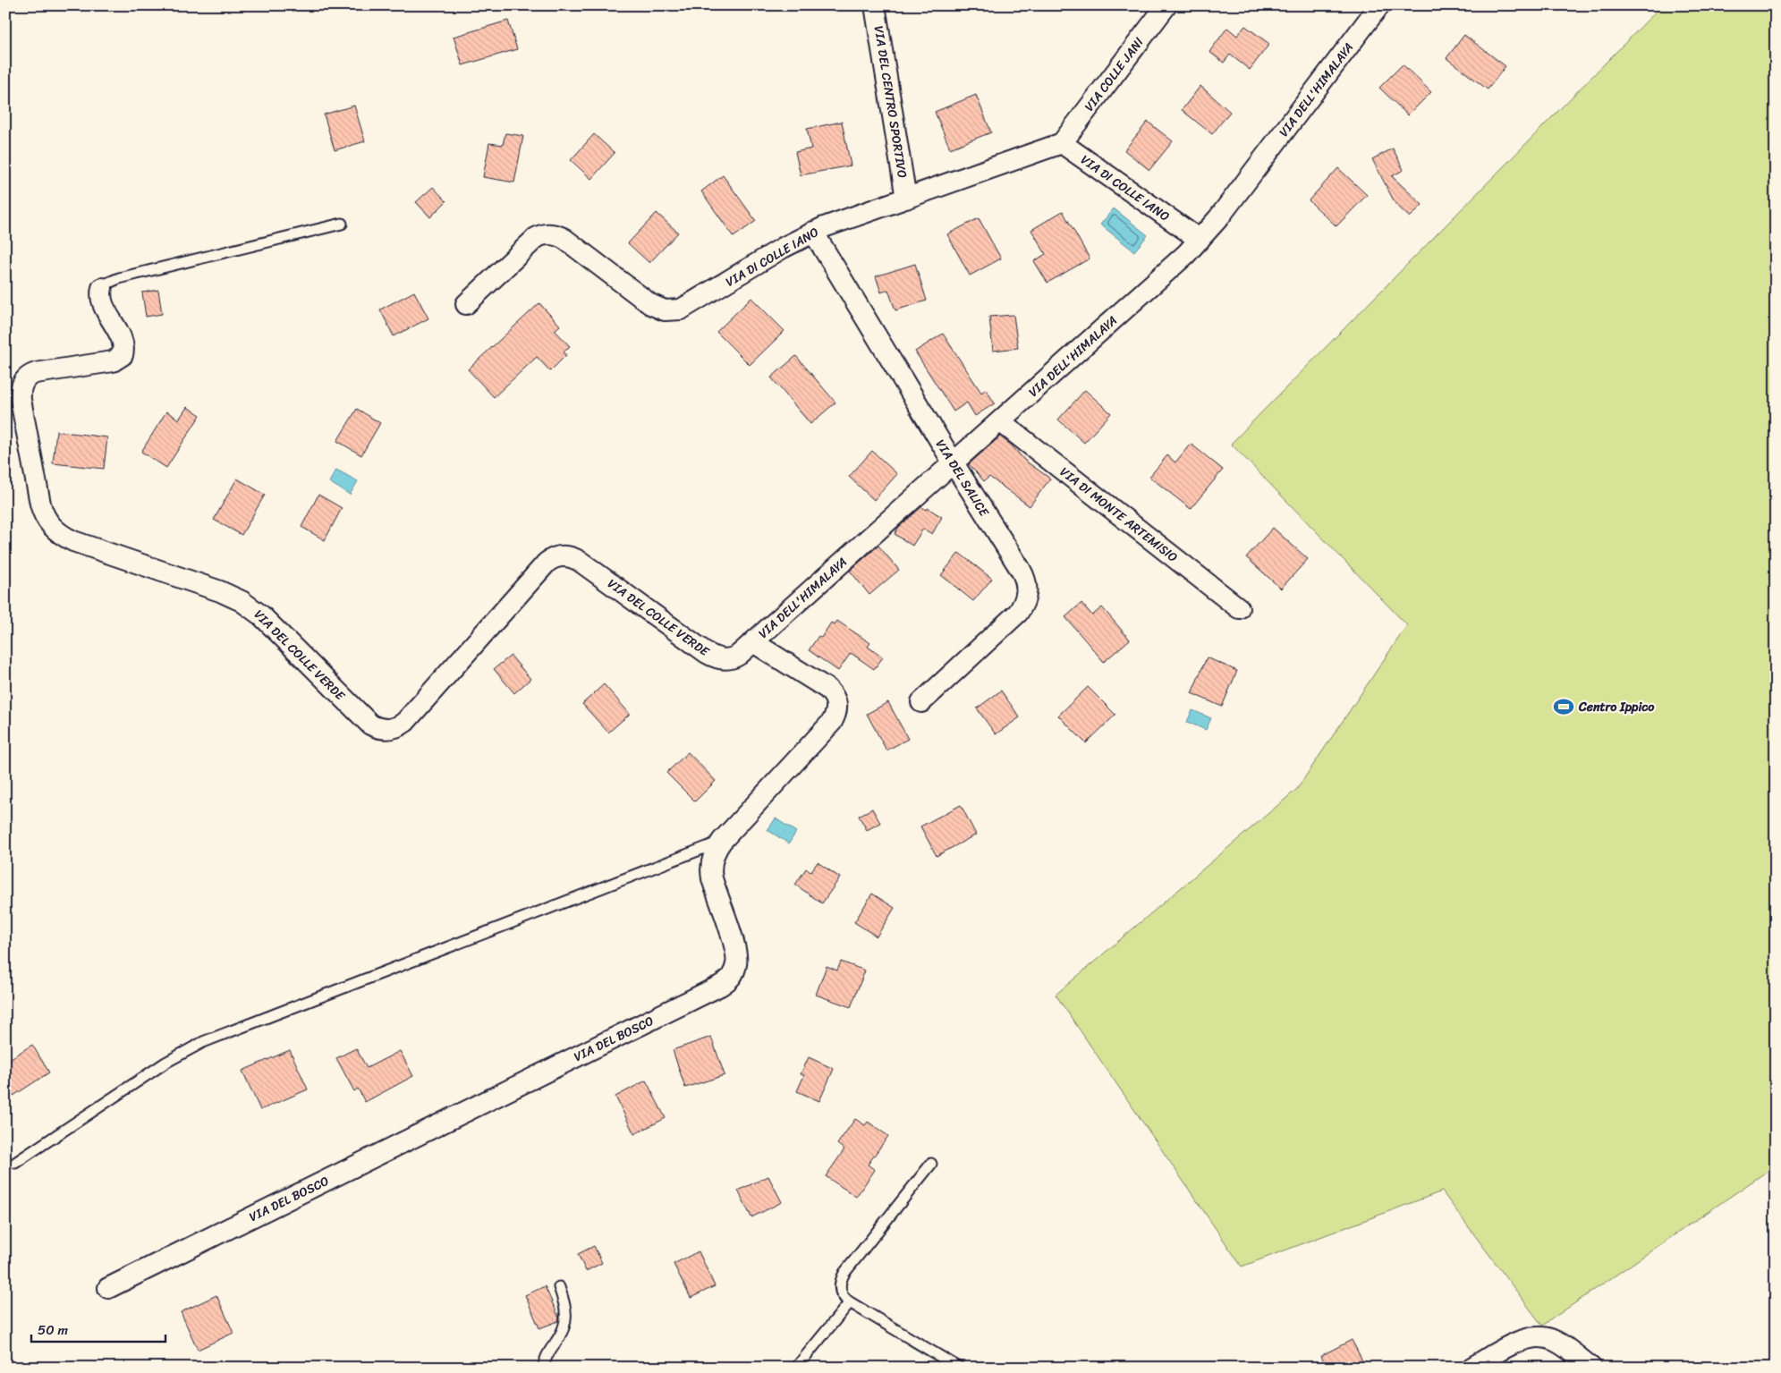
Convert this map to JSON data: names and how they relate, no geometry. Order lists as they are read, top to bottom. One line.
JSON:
{"streets":{"street":["VIA COLLE JANI","VIA DELL'HIMALAYA","VIA DEL CENTRO SPORTIVO","VIA DI COLLE IANO","VIA DEL SALICE","VIA DI MONTE ARTEMISIO","VIA DEL COLLE VERDE","VIA DEL BOSCO"]},"crossings":[["VIA COLLE JANI","VIA DI COLLE IANO"],["VIA DELL'HIMALAYA","VIA DI COLLE IANO"],["VIA DELL'HIMALAYA","VIA DEL SALICE"],["VIA DELL'HIMALAYA","VIA DI MONTE ARTEMISIO"],["VIA DELL'HIMALAYA","VIA DEL COLLE VERDE"],["VIA DELL'HIMALAYA","VIA DEL BOSCO"],["VIA DEL CENTRO SPORTIVO","VIA DI COLLE IANO"],["VIA DI COLLE IANO","VIA DEL SALICE"]],"places":{"sports":["Centro Ippico"]},"scale_bar":"50 m"}
